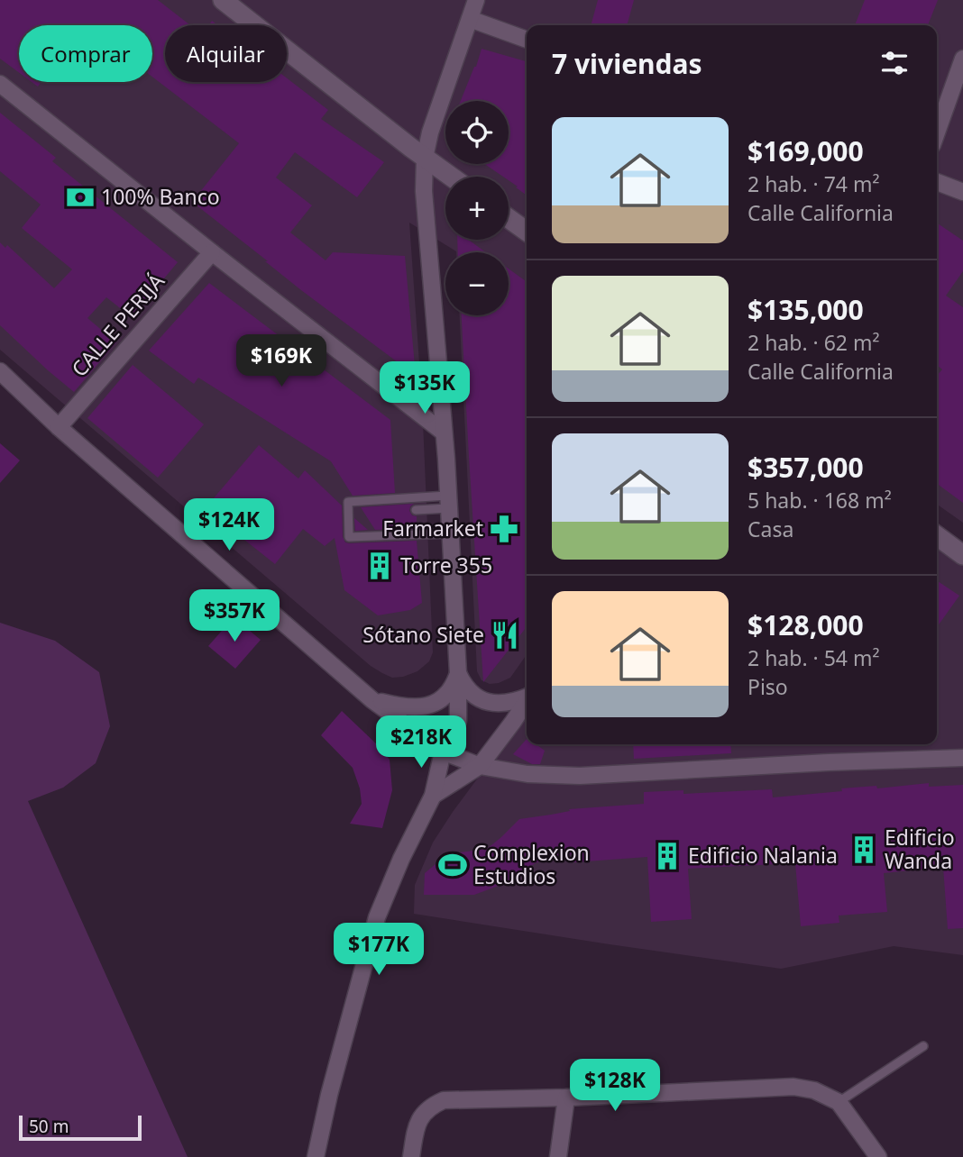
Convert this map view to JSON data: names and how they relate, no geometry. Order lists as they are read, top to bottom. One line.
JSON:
{"streets":{"street":["CALLE PERIJÁ"]},"places":{"bank":["100% Banco"],"pharmacy":["Farmarket"],"building":["Torre 355","Edificio Wanda","Edificio Nalania"],"restaurant":["Sótano Siete"],"sports":["Complexion Estudios"]},"scale_bar":"50 m","page":{"chip":["Comprar","Alquilar"],"heading":"7 viviendas","map_buttons":["+","−"],"list":[{"name":"$169,000","note":"2 hab. · 74 m² · Calle California"},{"name":"$135,000","note":"2 hab. · 62 m² · Calle California"},{"name":"$357,000","note":"5 hab. · 168 m² · Casa"},{"name":"$128,000","note":"2 hab. · 54 m² · Piso"}],"price":["$169K","$135K","$124K","$357K","$218K","$177K","$128K"],"scale":"50 m"}}
